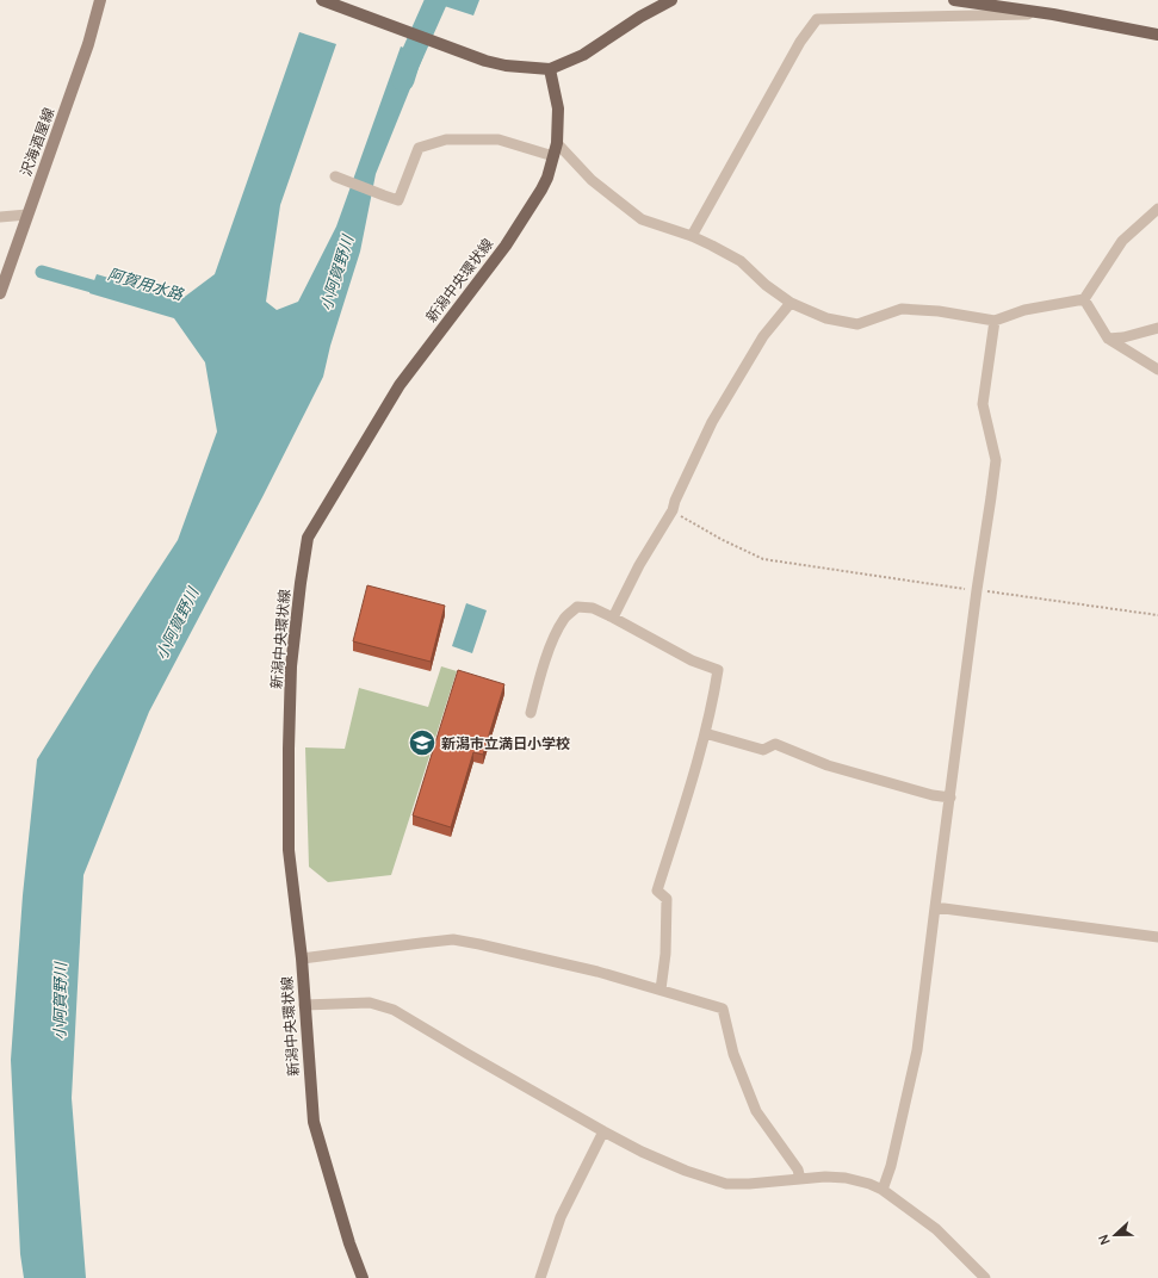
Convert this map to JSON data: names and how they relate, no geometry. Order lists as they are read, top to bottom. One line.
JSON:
{"streets":{"main road":["沢海酒屋線","新潟中央環状線"]},"water":["小阿賀野川","阿賀用水路"],"places":{"school or university":["新潟市立満日小学校"]},"north":"left"}
